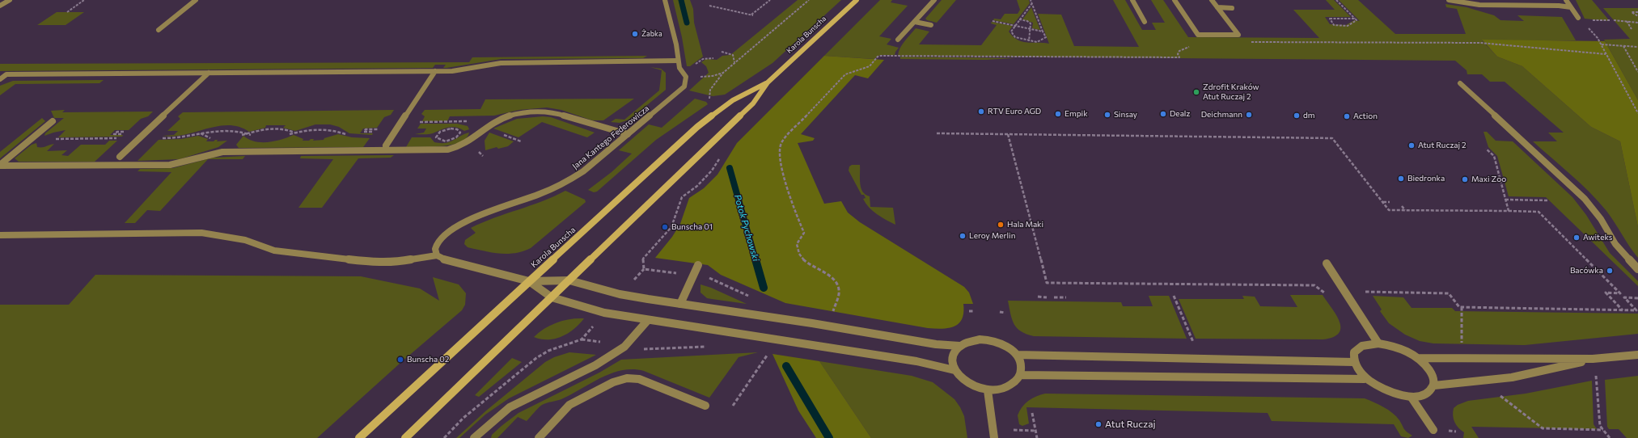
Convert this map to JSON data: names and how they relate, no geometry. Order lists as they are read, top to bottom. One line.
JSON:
{"streets":{"main road":["Karola Bunscha"],"street":["Jana Kantego Federowicza"]},"water":["Potok Pychowski"],"places":["Żabka","Zdrofit Kraków Atut Ruczaj 2","RTV Euro AGD","Empik","Dealz","Sinsay","Deichmann","dm","Action","Atut Ruczaj 2","Biedronka","Maxi Zoo","Hala Maki","Bunscha 01","Leroy Merlin","Awiteks","Bacówka","Bunscha 02","Atut Ruczaj"]}
